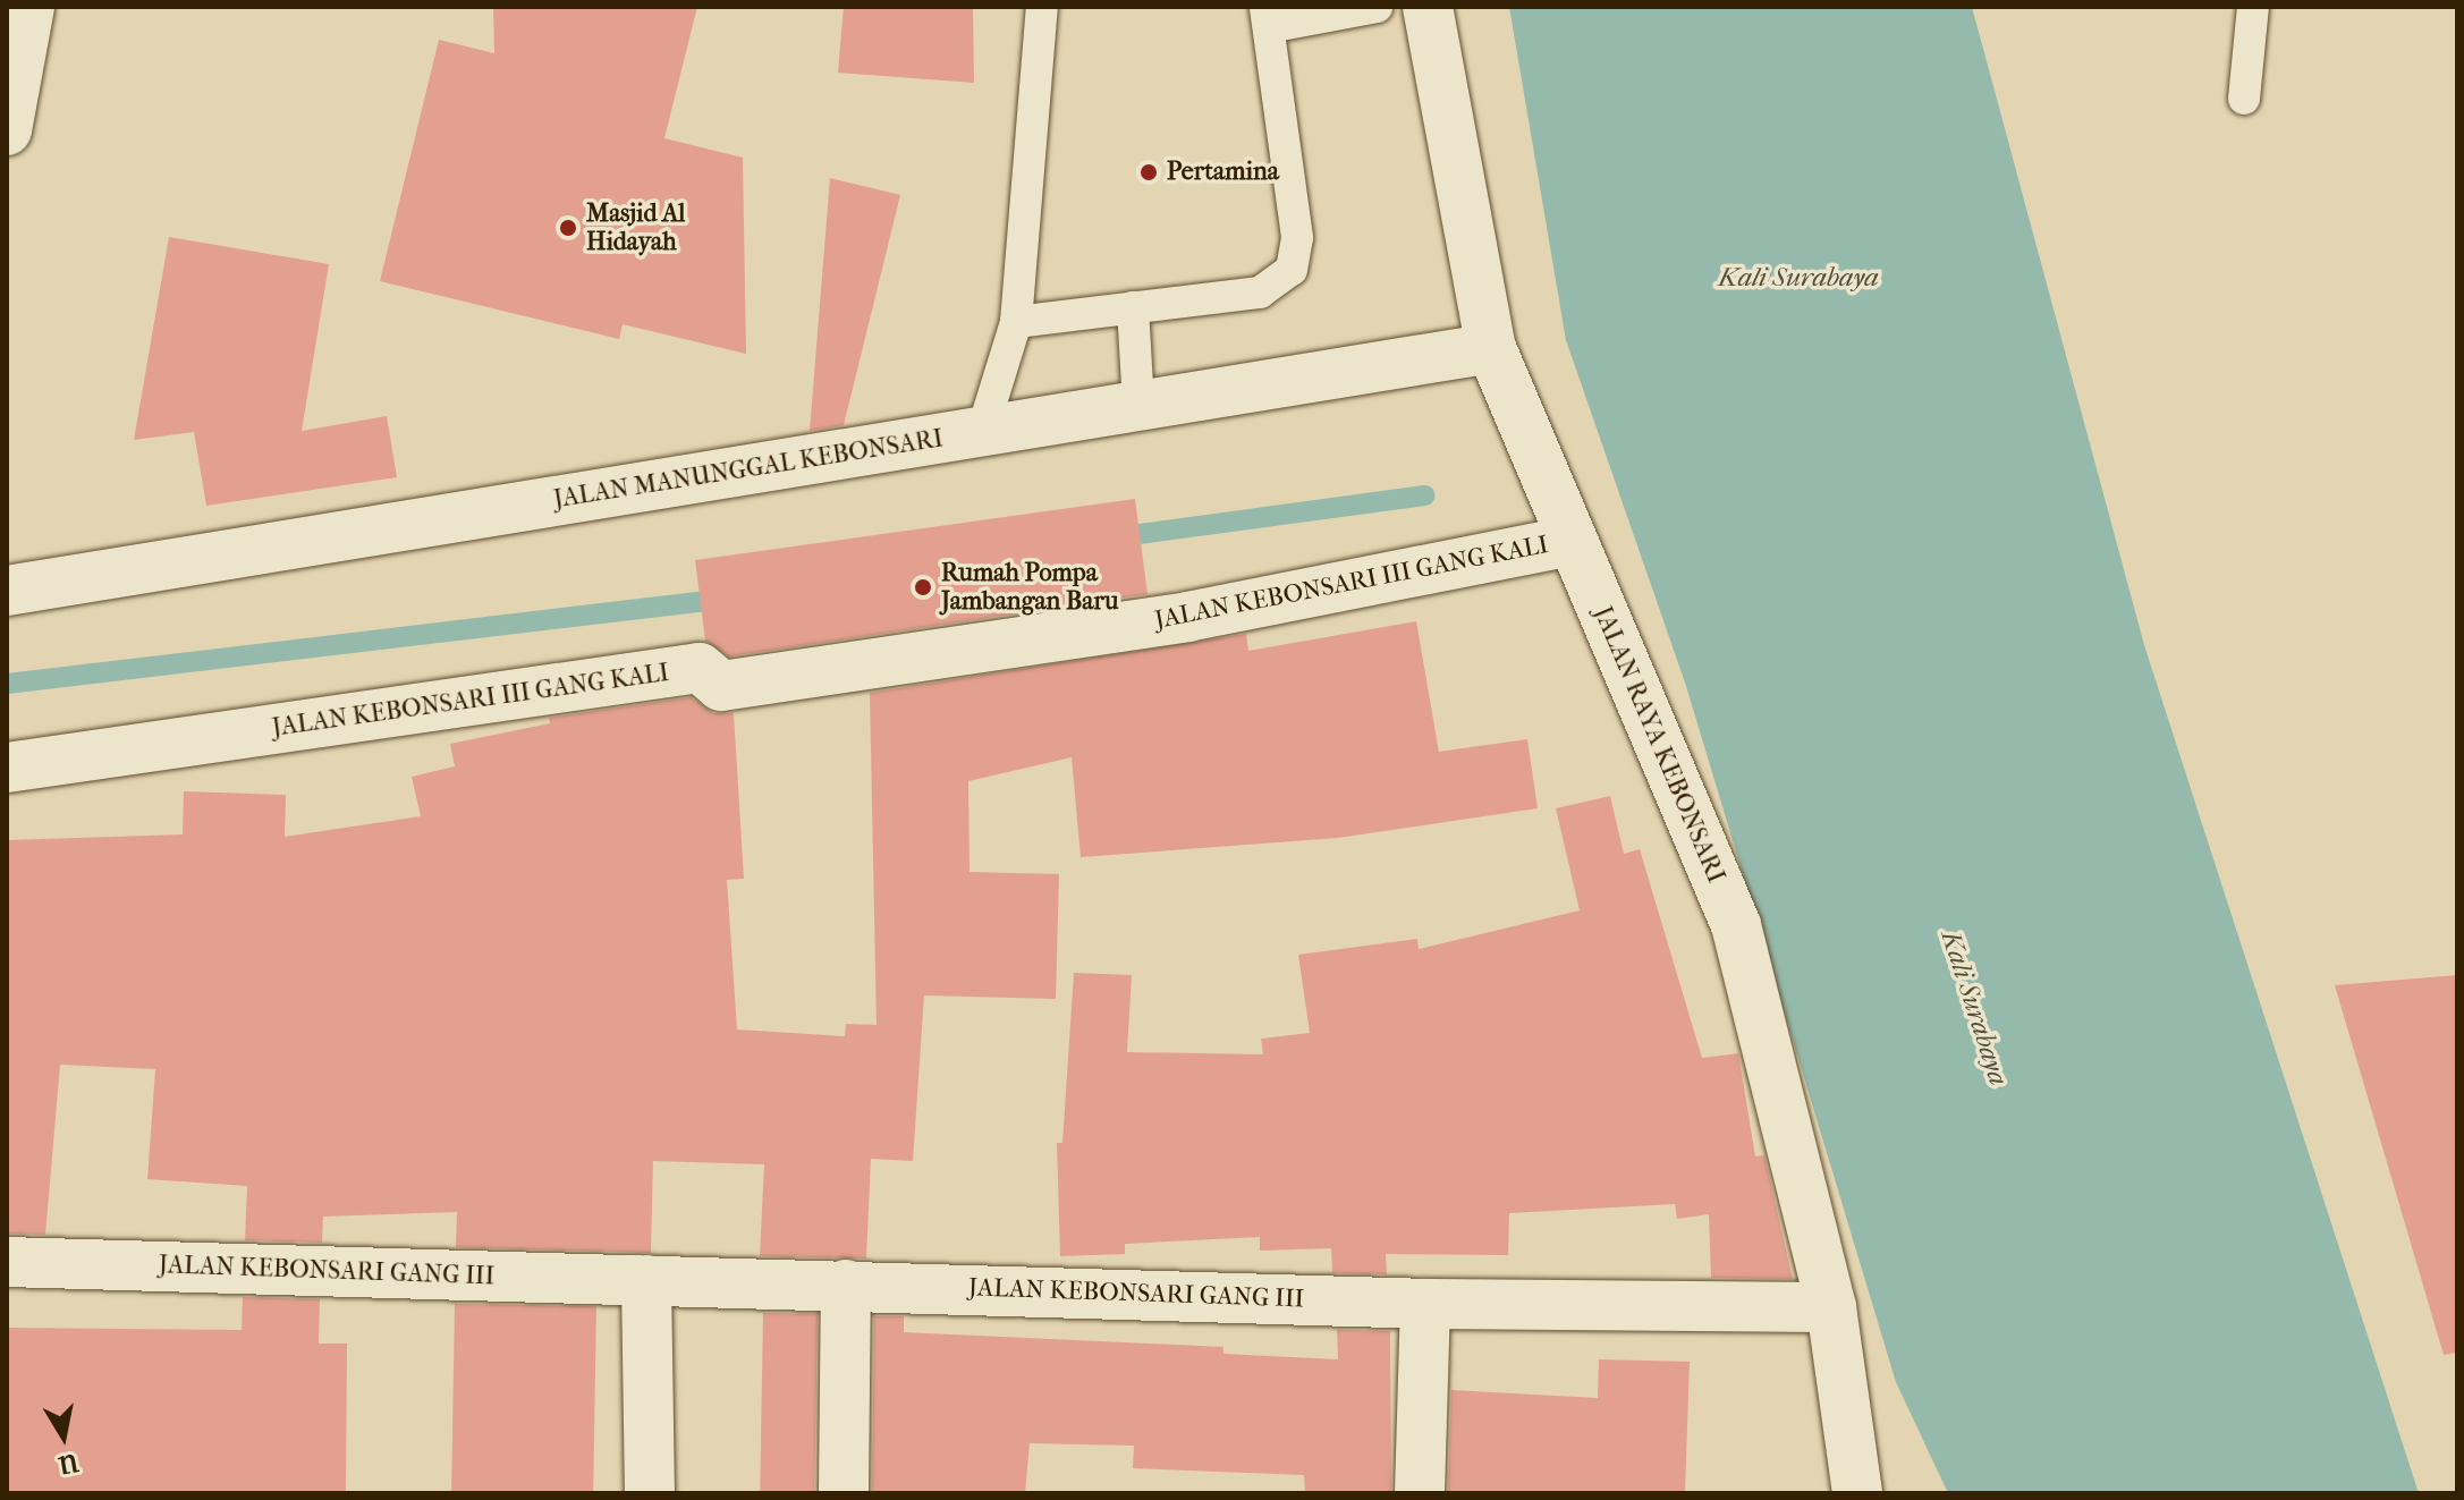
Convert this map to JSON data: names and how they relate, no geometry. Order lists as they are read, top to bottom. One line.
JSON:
{"streets":{"street":["JALAN MANUNGGAL KEBONSARI","JALAN KEBONSARI III GANG KALI","JALAN RAYA KEBONSARI","JALAN KEBONSARI GANG III"]},"crossings":[["JALAN MANUNGGAL KEBONSARI","JALAN RAYA KEBONSARI"],["JALAN KEBONSARI III GANG KALI","JALAN RAYA KEBONSARI"],["JALAN RAYA KEBONSARI","JALAN KEBONSARI GANG III"]],"water":["Kali Surabaya"],"places":["Pertamina","Masjid Al Hidayah","Rumah Pompa Jambangan Baru"],"north":"bottom"}
